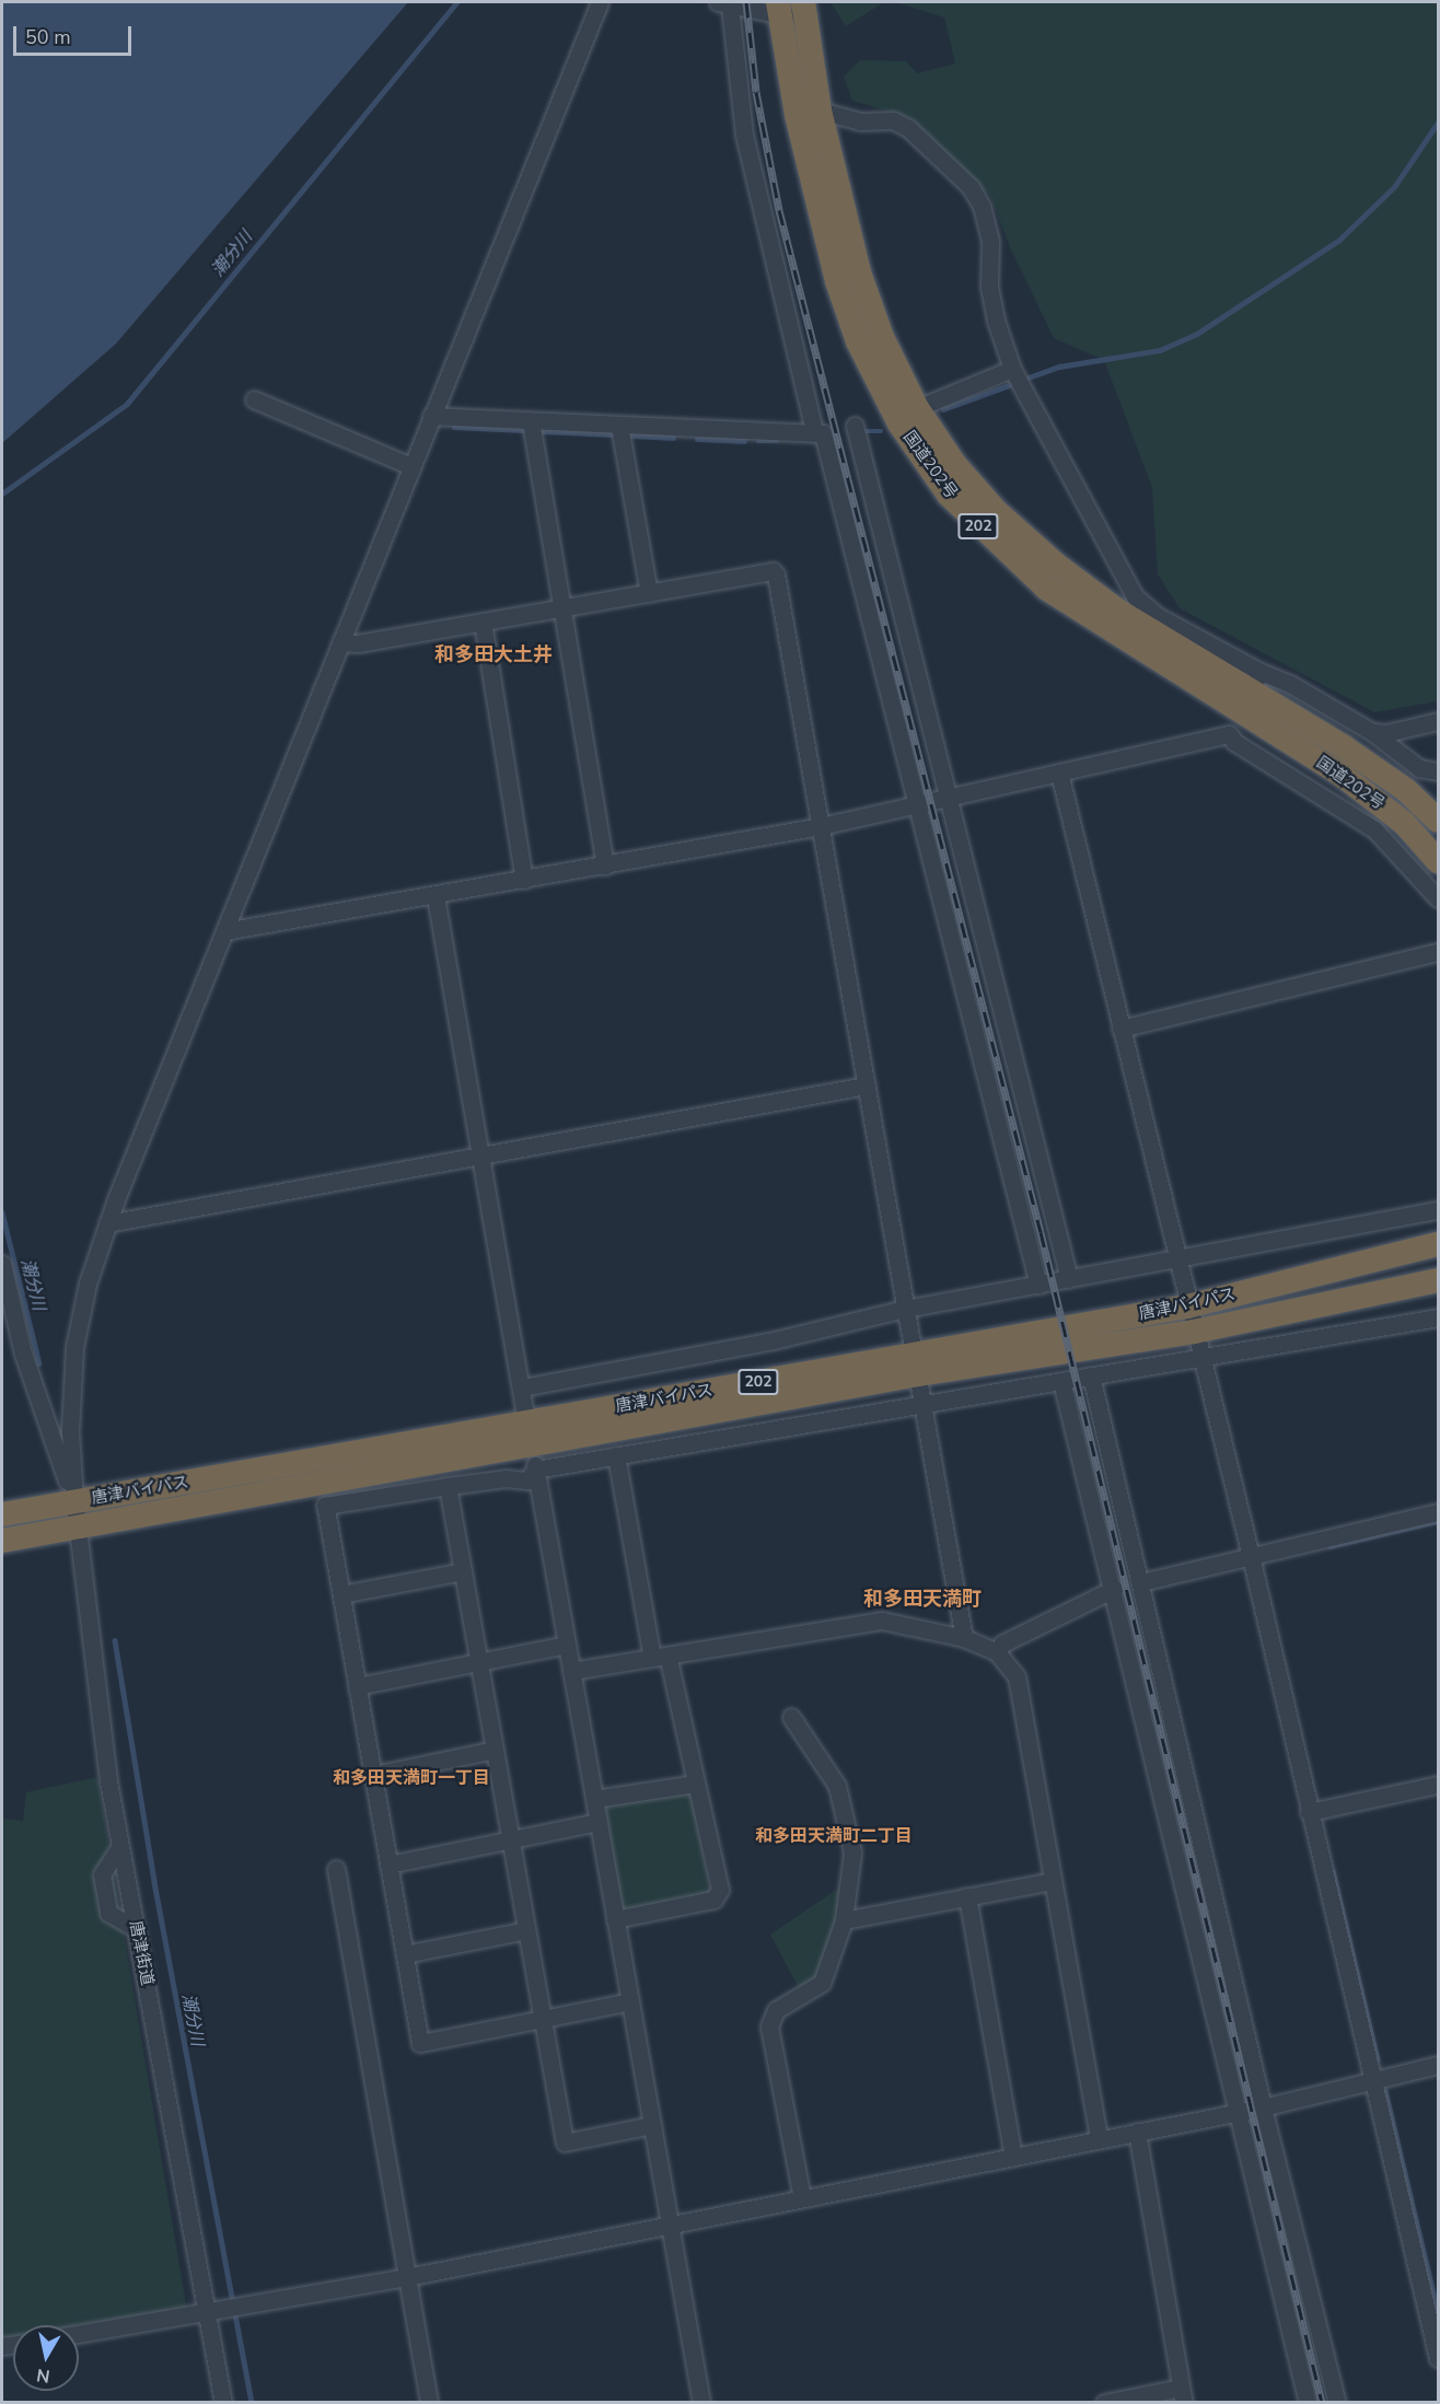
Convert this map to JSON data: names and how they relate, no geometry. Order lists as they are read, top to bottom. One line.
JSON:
{"streets":{"highway":["国道202号","202","唐津バイパス"],"street":["唐津街道"]},"crossings":[["唐津バイパス","唐津街道"]],"districts":["和多田大土井","和多田天満町","和多田天満町一丁目","和多田天満町二丁目"],"water":["潮分川"],"scale_bar":"50 m","north":"bottom"}
